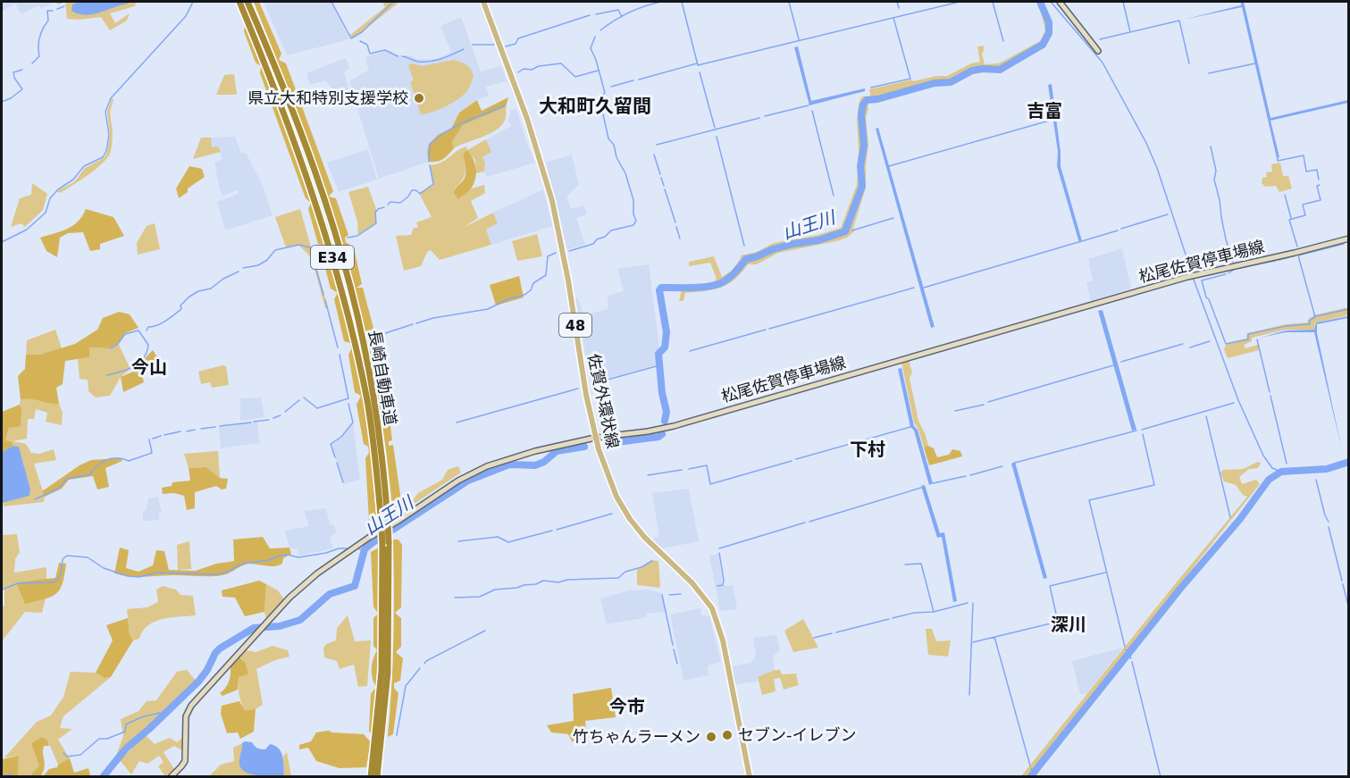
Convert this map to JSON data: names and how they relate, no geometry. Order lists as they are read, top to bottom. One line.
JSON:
{"streets":{"highway":["E34","長崎自動車道"],"main road":["松尾佐賀停車場線","48","佐賀外環状線"]},"crossings":[["松尾佐賀停車場線","佐賀外環状線"]],"districts":["大和町久留間","吉富","今山","下村","深川","今市"],"water":["山王川"],"places":["県立大和特別支援学校","セブン-イレブン","竹ちゃんラーメン"]}
